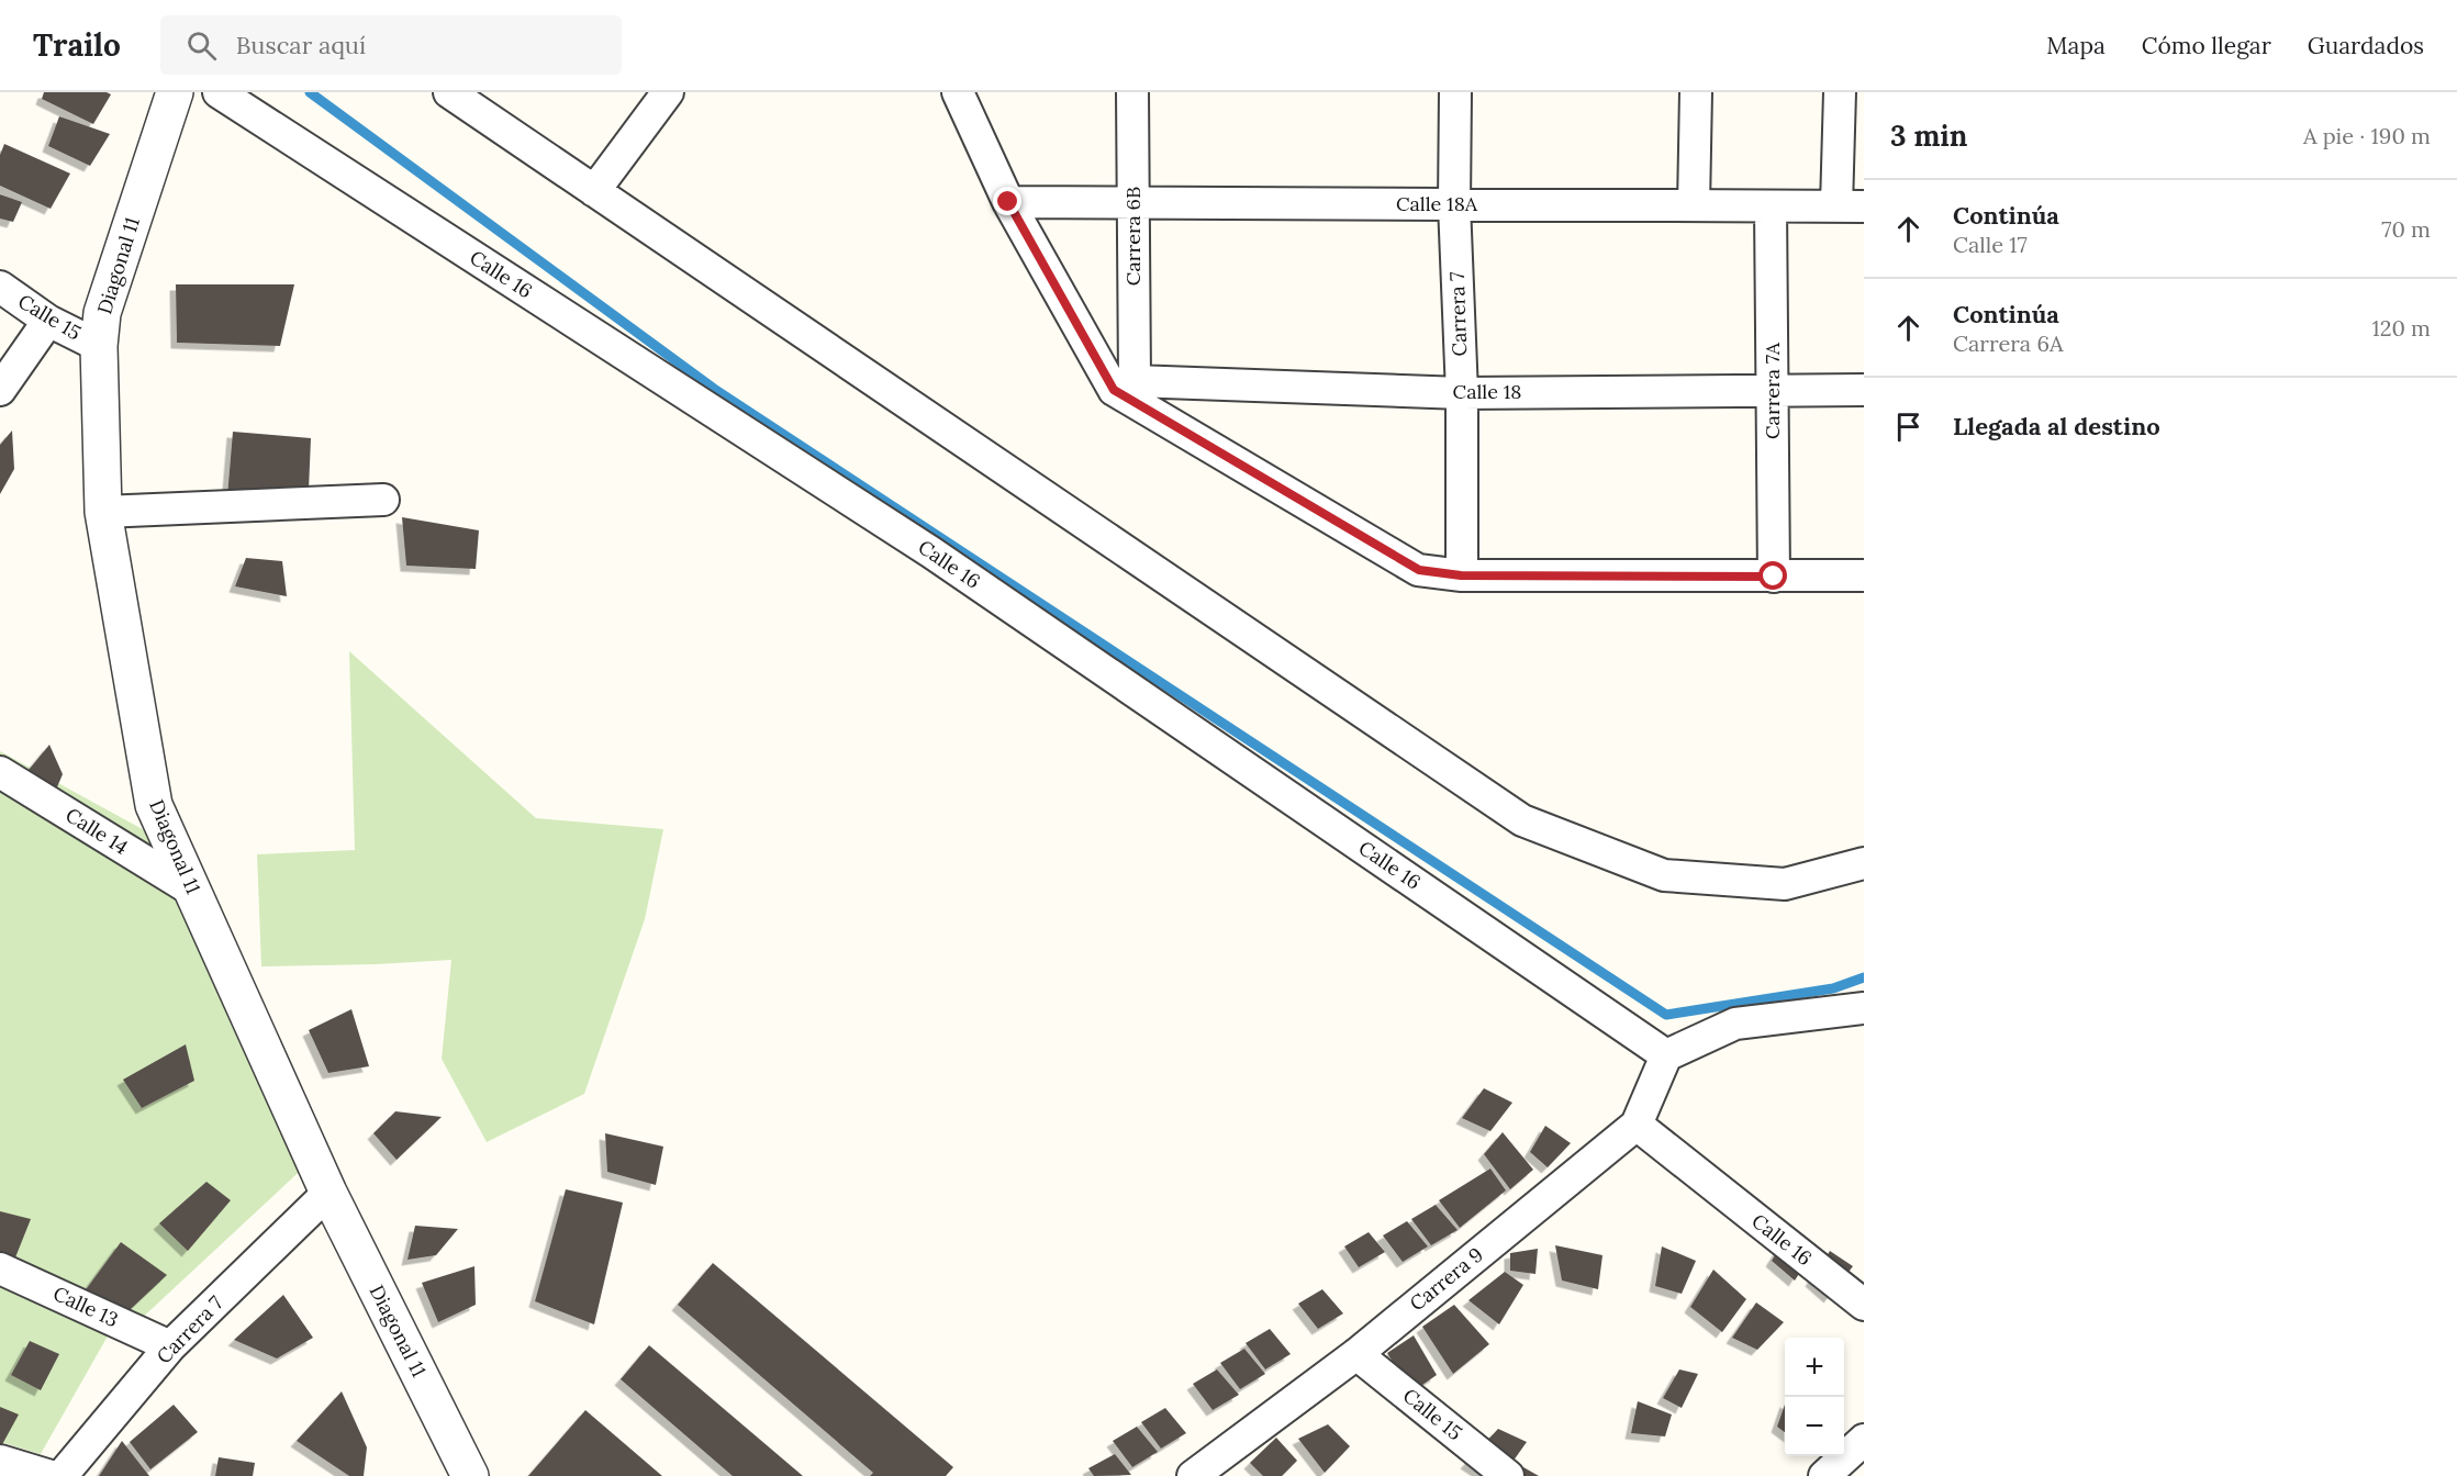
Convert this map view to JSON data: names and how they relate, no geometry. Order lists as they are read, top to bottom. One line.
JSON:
{"streets":{"street":["Calle 18A","Carrera 6B","Diagonal 11","Calle 16","Carrera 7","Calle 15","Carrera 7A","Calle 18","Calle 14","Carrera 9","Calle 13"]},"crossings":[["Calle 18A","Carrera 6B"],["Calle 18A","Carrera 7"],["Calle 18A","Carrera 7A"],["Carrera 6B","Calle 18"],["Diagonal 11","Carrera 7"],["Diagonal 11","Calle 15"],["Diagonal 11","Calle 14"],["Calle 16","Carrera 9"],["Carrera 7","Calle 18"],["Carrera 7","Calle 13"],["Calle 15","Carrera 9"],["Carrera 7A","Calle 18"]],"page":{"header":"Trailo","search":"Buscar aquí","nav":["Mapa","Cómo llegar","Guardados"],"heading":["3 min","A pie · 190 m"],"list":[["Continúa","Calle 17","70 m"],["Continúa","Carrera 6A","120 m"],"Llegada al destino"],"map_buttons":["+","−"]}}
